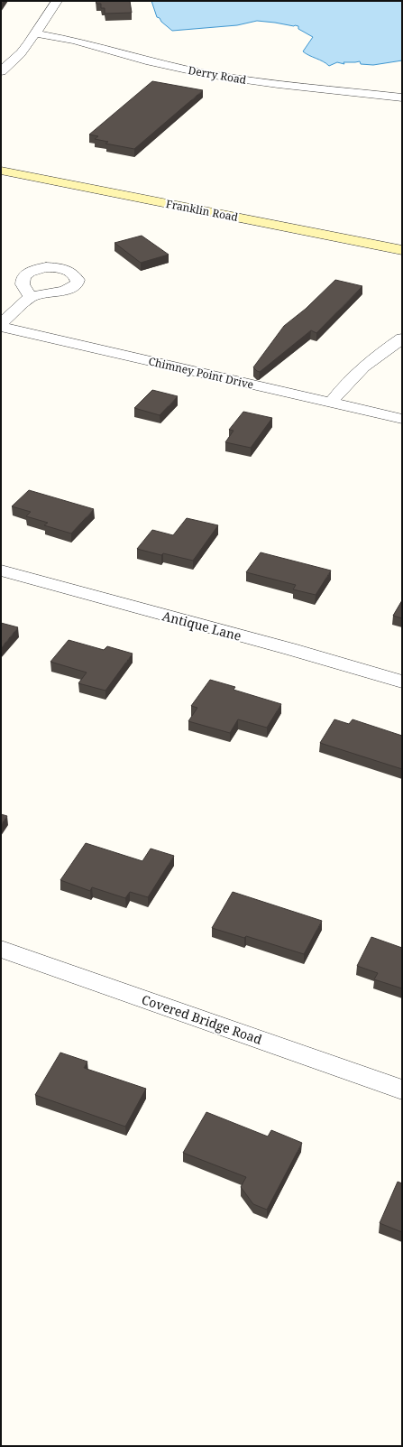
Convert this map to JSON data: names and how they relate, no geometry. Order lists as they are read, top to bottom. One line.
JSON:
{"streets":{"street":["Derry Road","Franklin Road","Chimney Point Drive","Antique Lane","Covered Bridge Road"]}}
